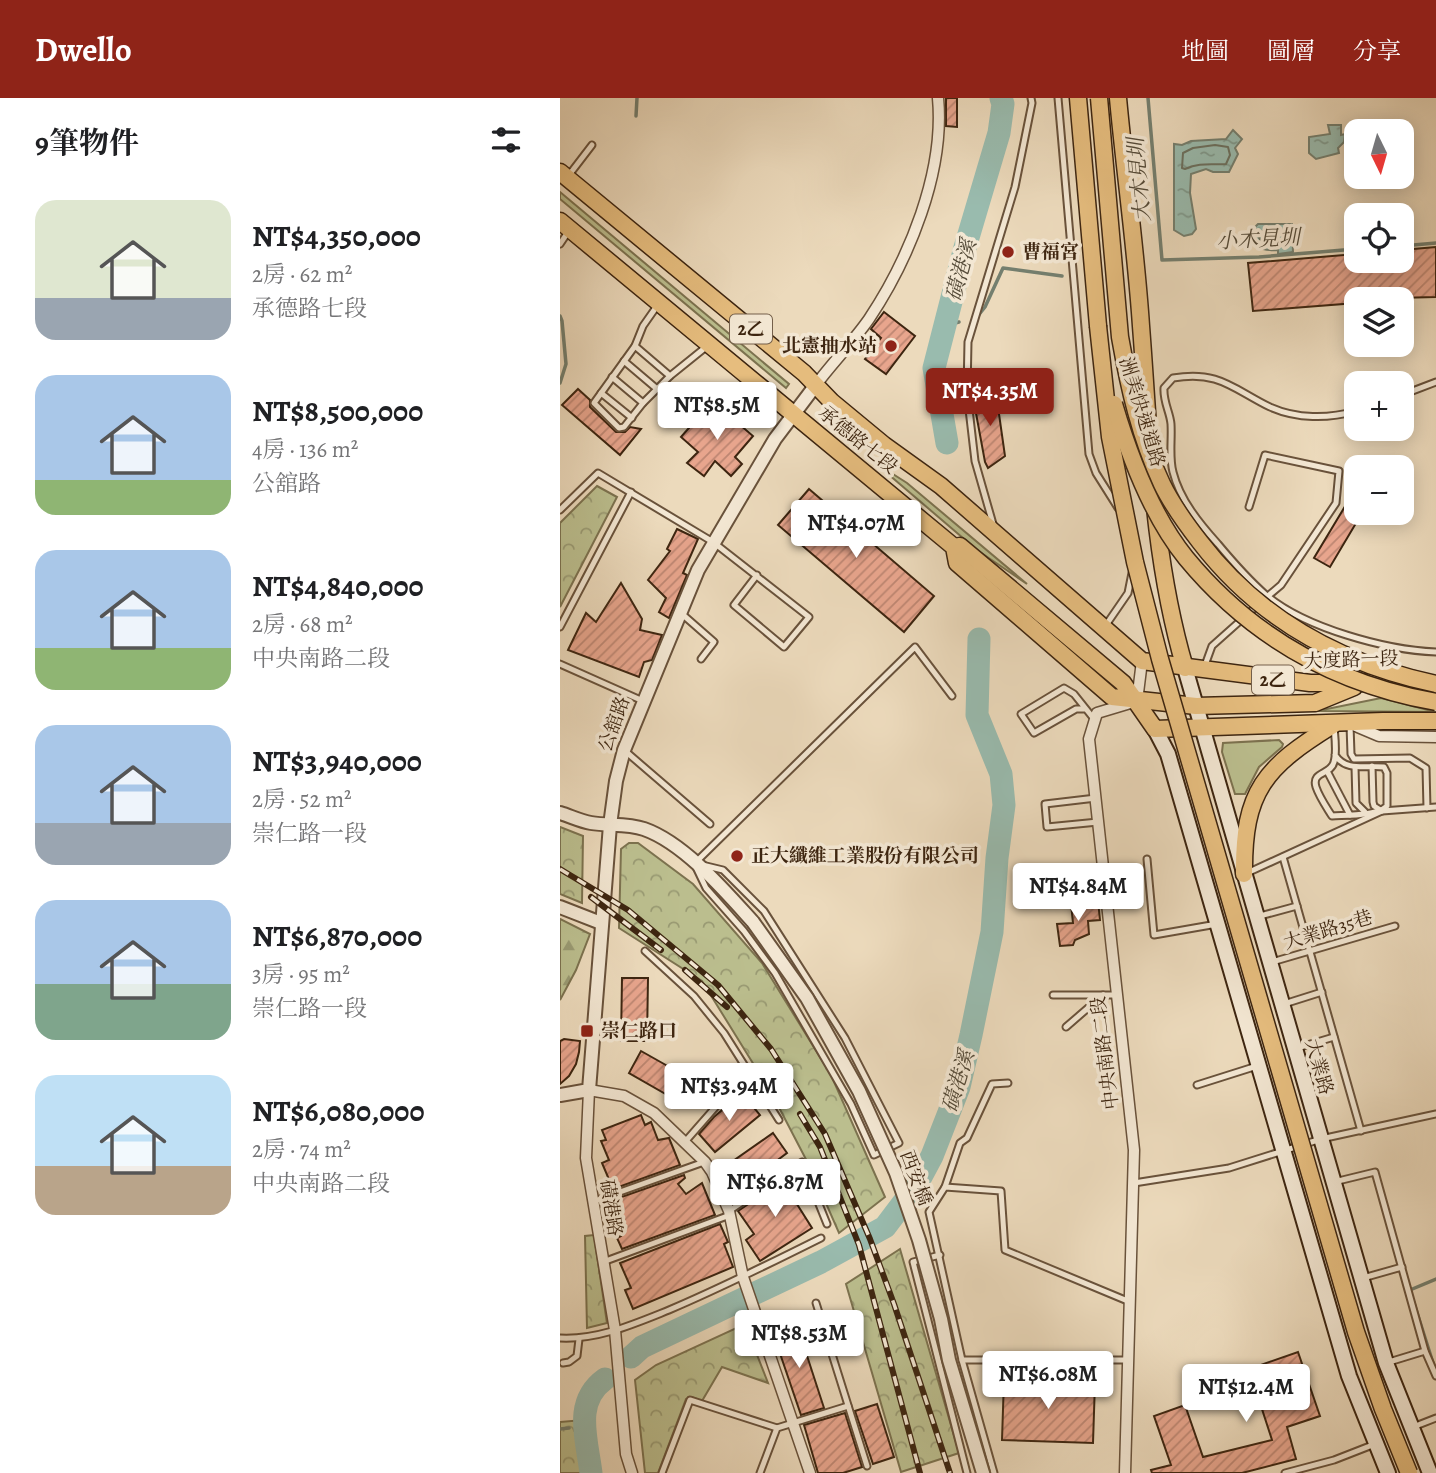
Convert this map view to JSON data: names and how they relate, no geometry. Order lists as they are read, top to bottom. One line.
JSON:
{"streets":{"main road":["2乙","洲美快速道路","承德路七段","大度路一段","大業路"],"street":["公舘路","中央南路二段","西安橋","磺港路"],"lane":["大業路35巷"]},"crossings":[["2乙","承德路七段"],["2乙","大度路一段"],["2乙","大業路"],["承德路七段","公舘路"],["大度路一段","大業路"],["公舘路","西安橋"],["公舘路","磺港路"],["大業路35巷","大業路"]],"water":["大木見圳","小木見圳","磺港溪"],"places":{"other":["曹福宮","北憲抽水站","正大纖維工業股份有限公司"],"transit":["崇仁路口"]},"north":"bottom","page":{"header":"Dwello","nav":["地圖","圖層","分享"],"heading":"9筆物件","map_buttons":["+","−"],"list":[{"name":"NT$4,350,000","note":"2房 · 62 m² · 承德路七段"},{"name":"NT$8,500,000","note":"4房 · 136 m² · 公舘路"},{"name":"NT$4,840,000","note":"2房 · 68 m² · 中央南路二段"},{"name":"NT$3,940,000","note":"2房 · 52 m² · 崇仁路一段"},{"name":"NT$6,870,000","note":"3房 · 95 m² · 崇仁路一段"},{"name":"NT$6,080,000","note":"2房 · 74 m² · 中央南路二段"}],"price":["NT$4.35M","NT$8.5M","NT$4.07M","NT$4.84M","NT$3.94M","NT$6.87M","NT$8.53M","NT$6.08M","NT$12.4M"]}}
